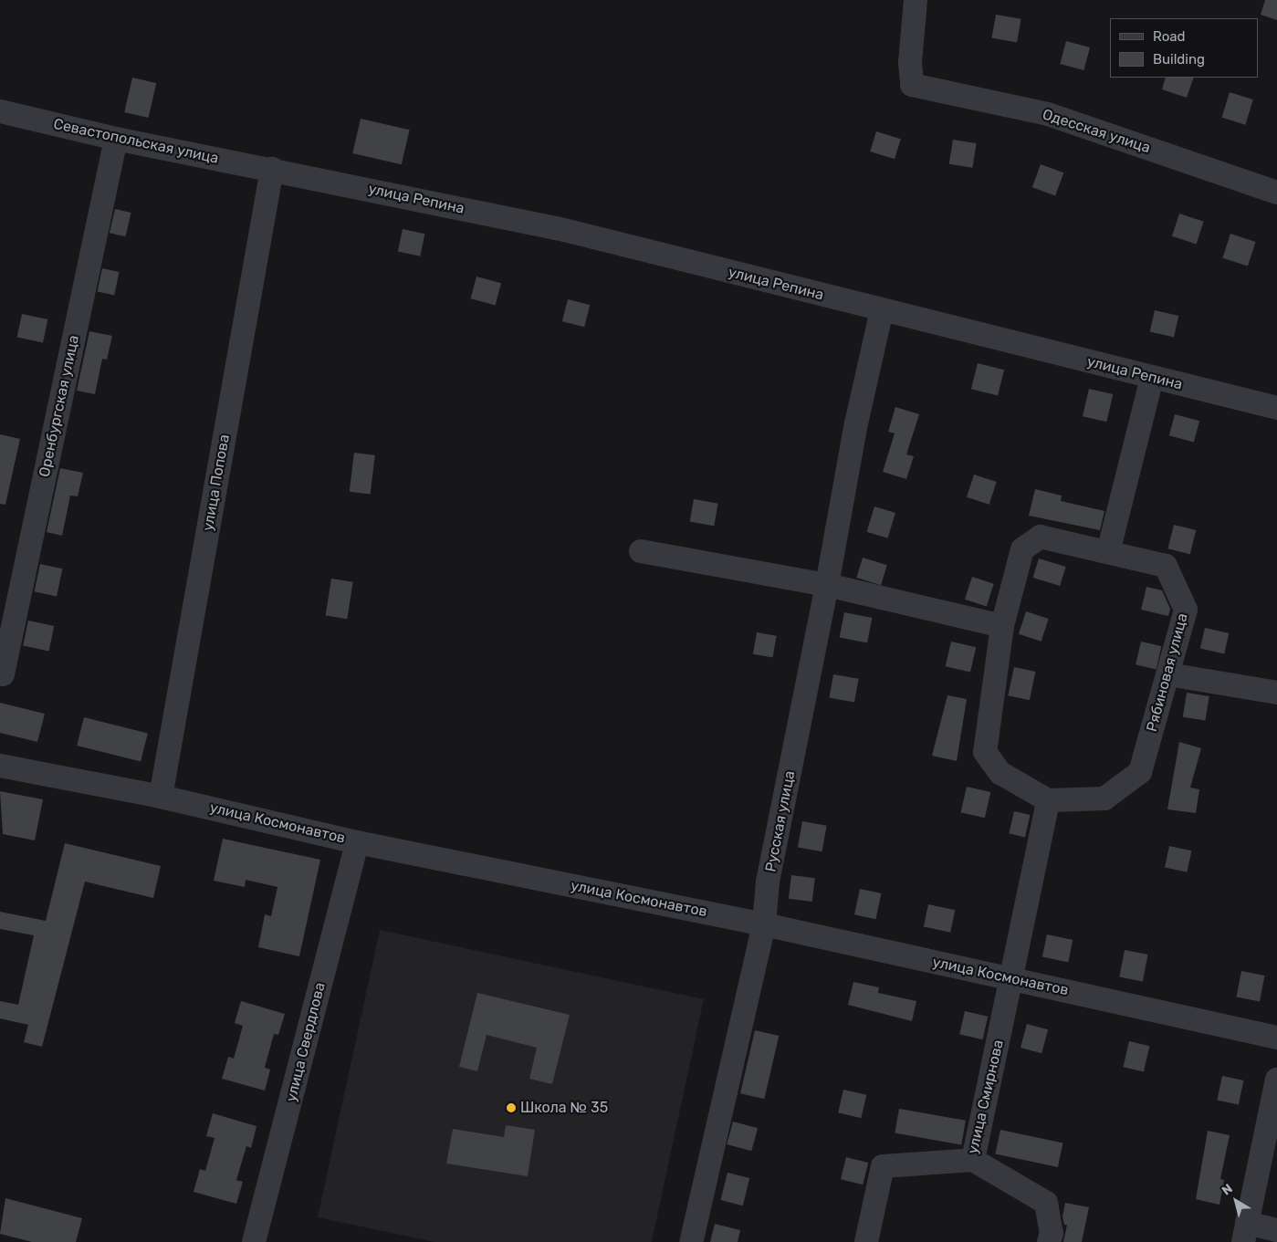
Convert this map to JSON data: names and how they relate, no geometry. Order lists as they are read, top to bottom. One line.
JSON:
{"streets":{"street":["Одесская улица","Севастопольская улица","улица Репина","Оренбургская улица","улица Попова","Рябиновая улица","Русская улица","улица Космонавтов","улица Свердлова","улица Смирнова"]},"crossings":[["Севастопольская улица","улица Репина"],["Севастопольская улица","Оренбургская улица"],["Севастопольская улица","улица Попова"],["улица Репина","улица Попова"],["улица Репина","Русская улица"],["улица Попова","улица Космонавтов"],["Русская улица","улица Космонавтов"],["улица Космонавтов","улица Свердлова"],["улица Космонавтов","улица Смирнова"]],"places":["Школа № 35"],"legend":["Road","Building"],"north":"top left"}
